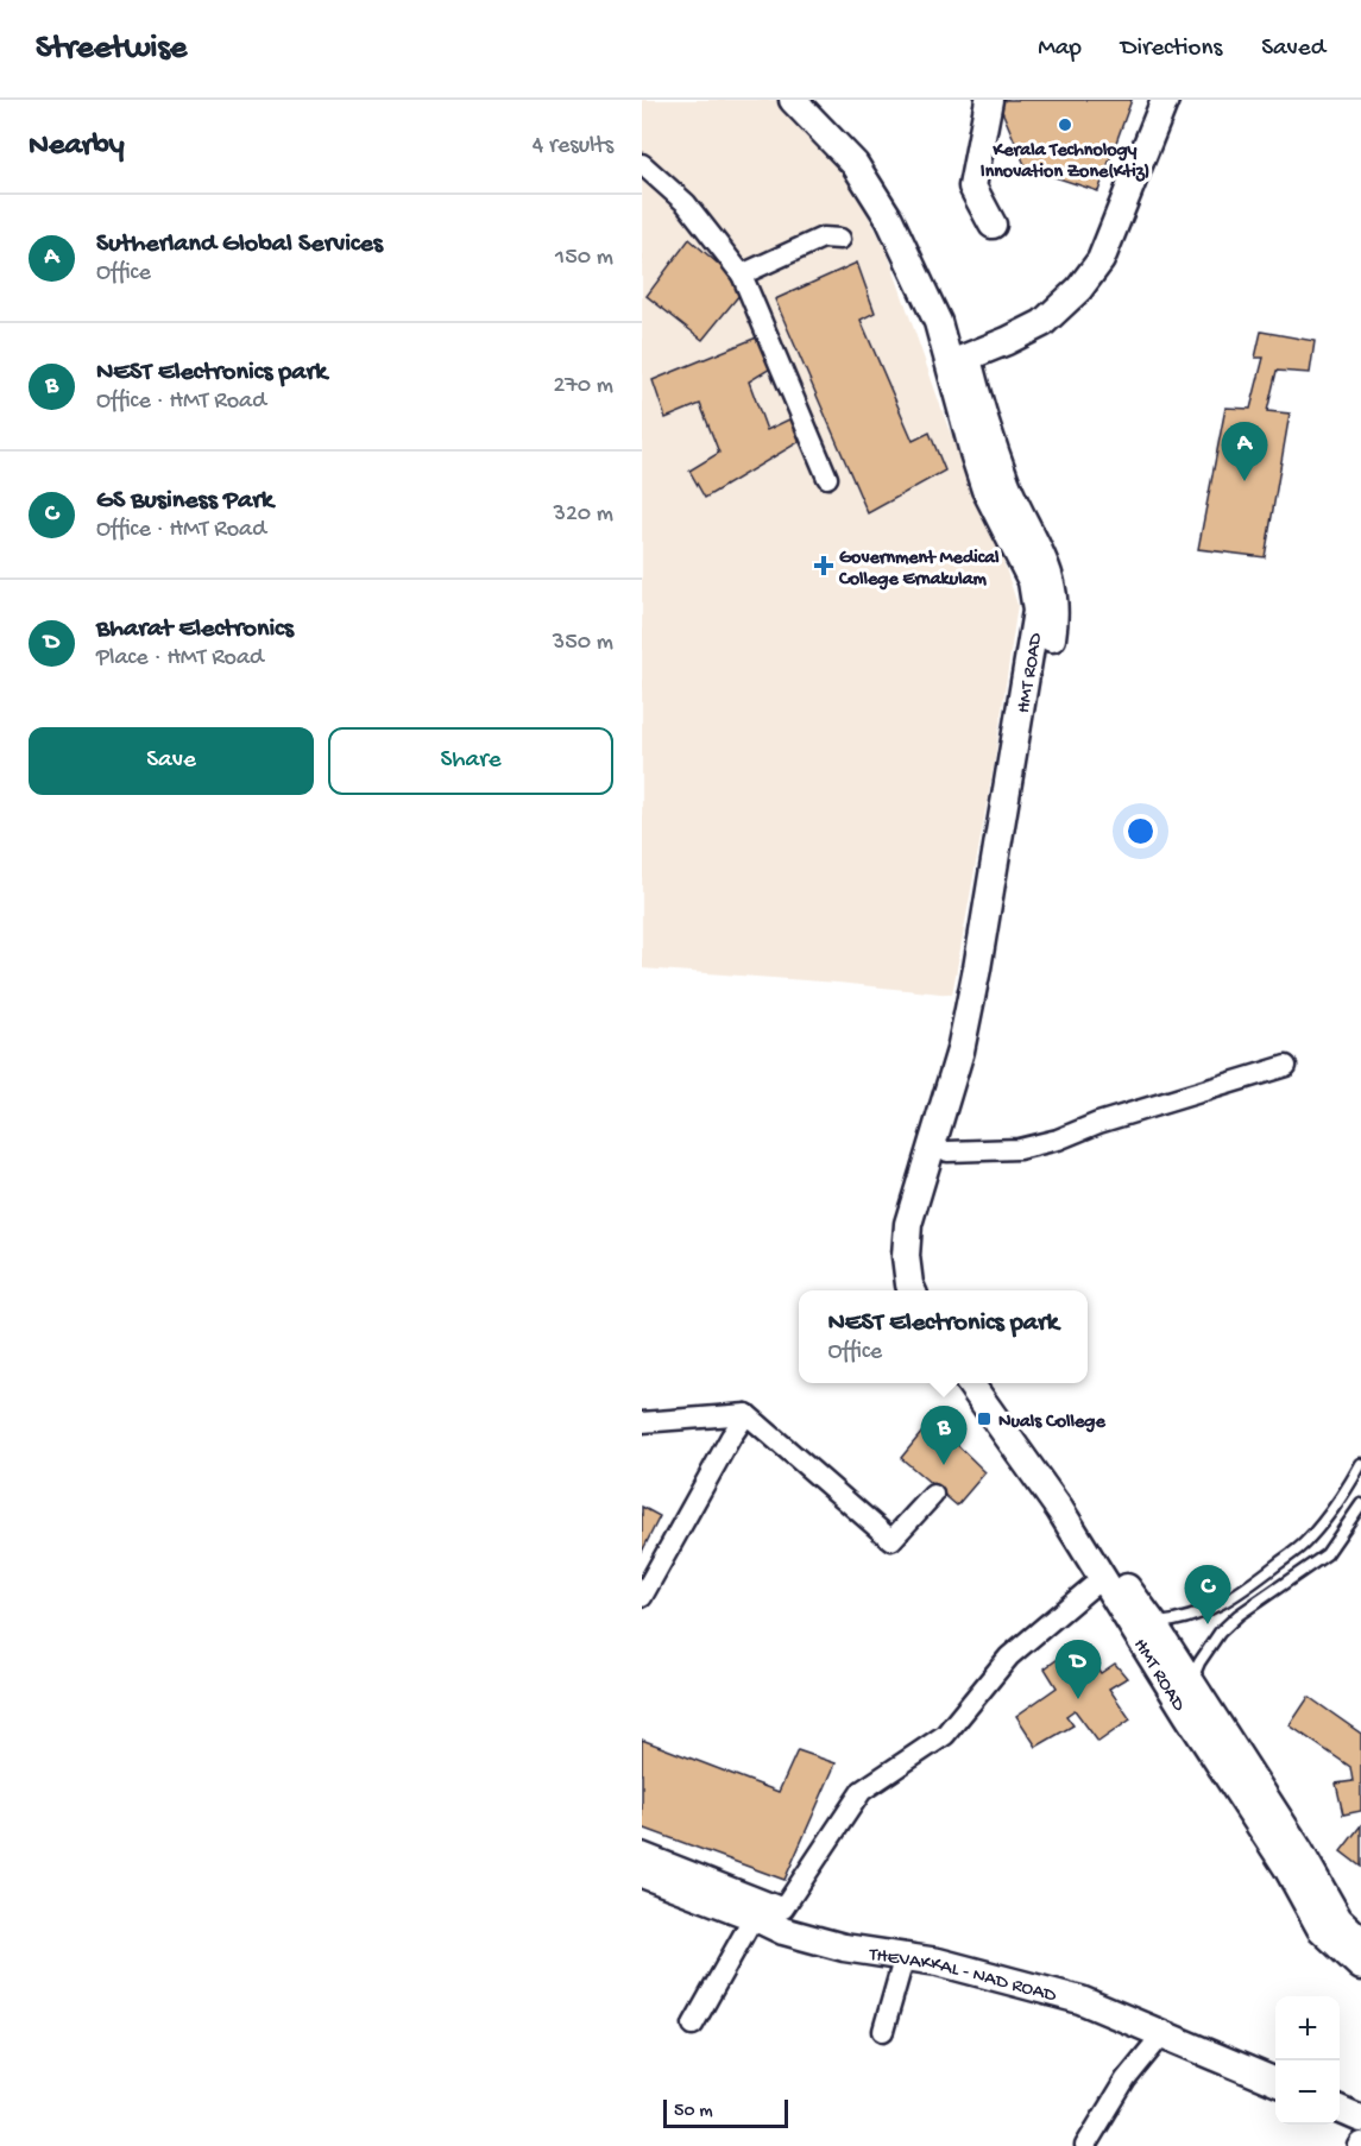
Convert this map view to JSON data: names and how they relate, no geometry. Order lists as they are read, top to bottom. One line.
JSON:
{"streets":{"main road":["HMT ROAD","THEVAKKAL - NAD ROAD"]},"places":{"other":["Kerala Technology Innovation Zone(Ktiz)"],"health":["Government Medical College Ernakulam"],"transit":["Nuals College"]},"scale_bar":"50 m","page":{"header":"Streetwise","nav":["Map","Directions","Saved"],"heading":["Nearby","4 results"],"list":[{"mark":"A","name":"Sutherland Global Services","note":"Office","value":"150 m"},{"mark":"B","name":"NEST Electronics park","note":"Office · HMT Road","value":"270 m"},{"mark":"C","name":"GS Business Park","note":"Office · HMT Road","value":"320 m"},{"mark":"D","name":"Bharat Electronics","note":"Place · HMT Road","value":"350 m"}],"pins":["A","B","C","D"],"buttons":["Save","Share"],"popup":["NEST Electronics park","Office"],"map_buttons":["+","−"],"scale":"50 m"}}
